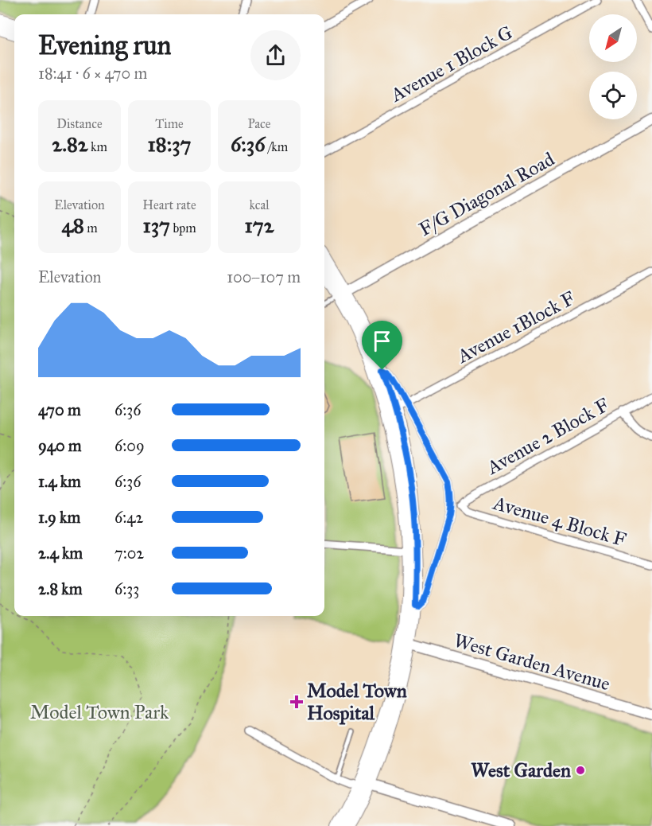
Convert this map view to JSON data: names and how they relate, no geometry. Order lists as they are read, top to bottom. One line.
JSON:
{"streets":{"street":["Avenue 1 Block G","F/G Diagonal Road","Avenue 1Block F","Avenue 2 Block F","Avenue 4 Block F","West Garden Avenue"]},"crossings":[["Avenue 2 Block F","Avenue 4 Block F"]],"parks":["Model Town Park"],"places":{"health":["Model Town Hospital"],"other":["West Garden"]},"north":"bottom left","page":{"heading":["Evening run","18:41 · 6 × 470 m"],"stats":[["Distance","2.82 km"],["Time","18:37"],["Pace","6:36 /km"],["Elevation","48 m"],["Heart rate","137 bpm"],["kcal","172"]],"chart":["Elevation","100–107 m"],"list":[{"name":"470 m","note":"6:36"},{"name":"940 m","note":"6:09"},{"name":"1.4 km","note":"6:36"},{"name":"1.9 km","note":"6:42"},{"name":"2.4 km","note":"7:02"},{"name":"2.8 km","note":"6:33"}]}}
